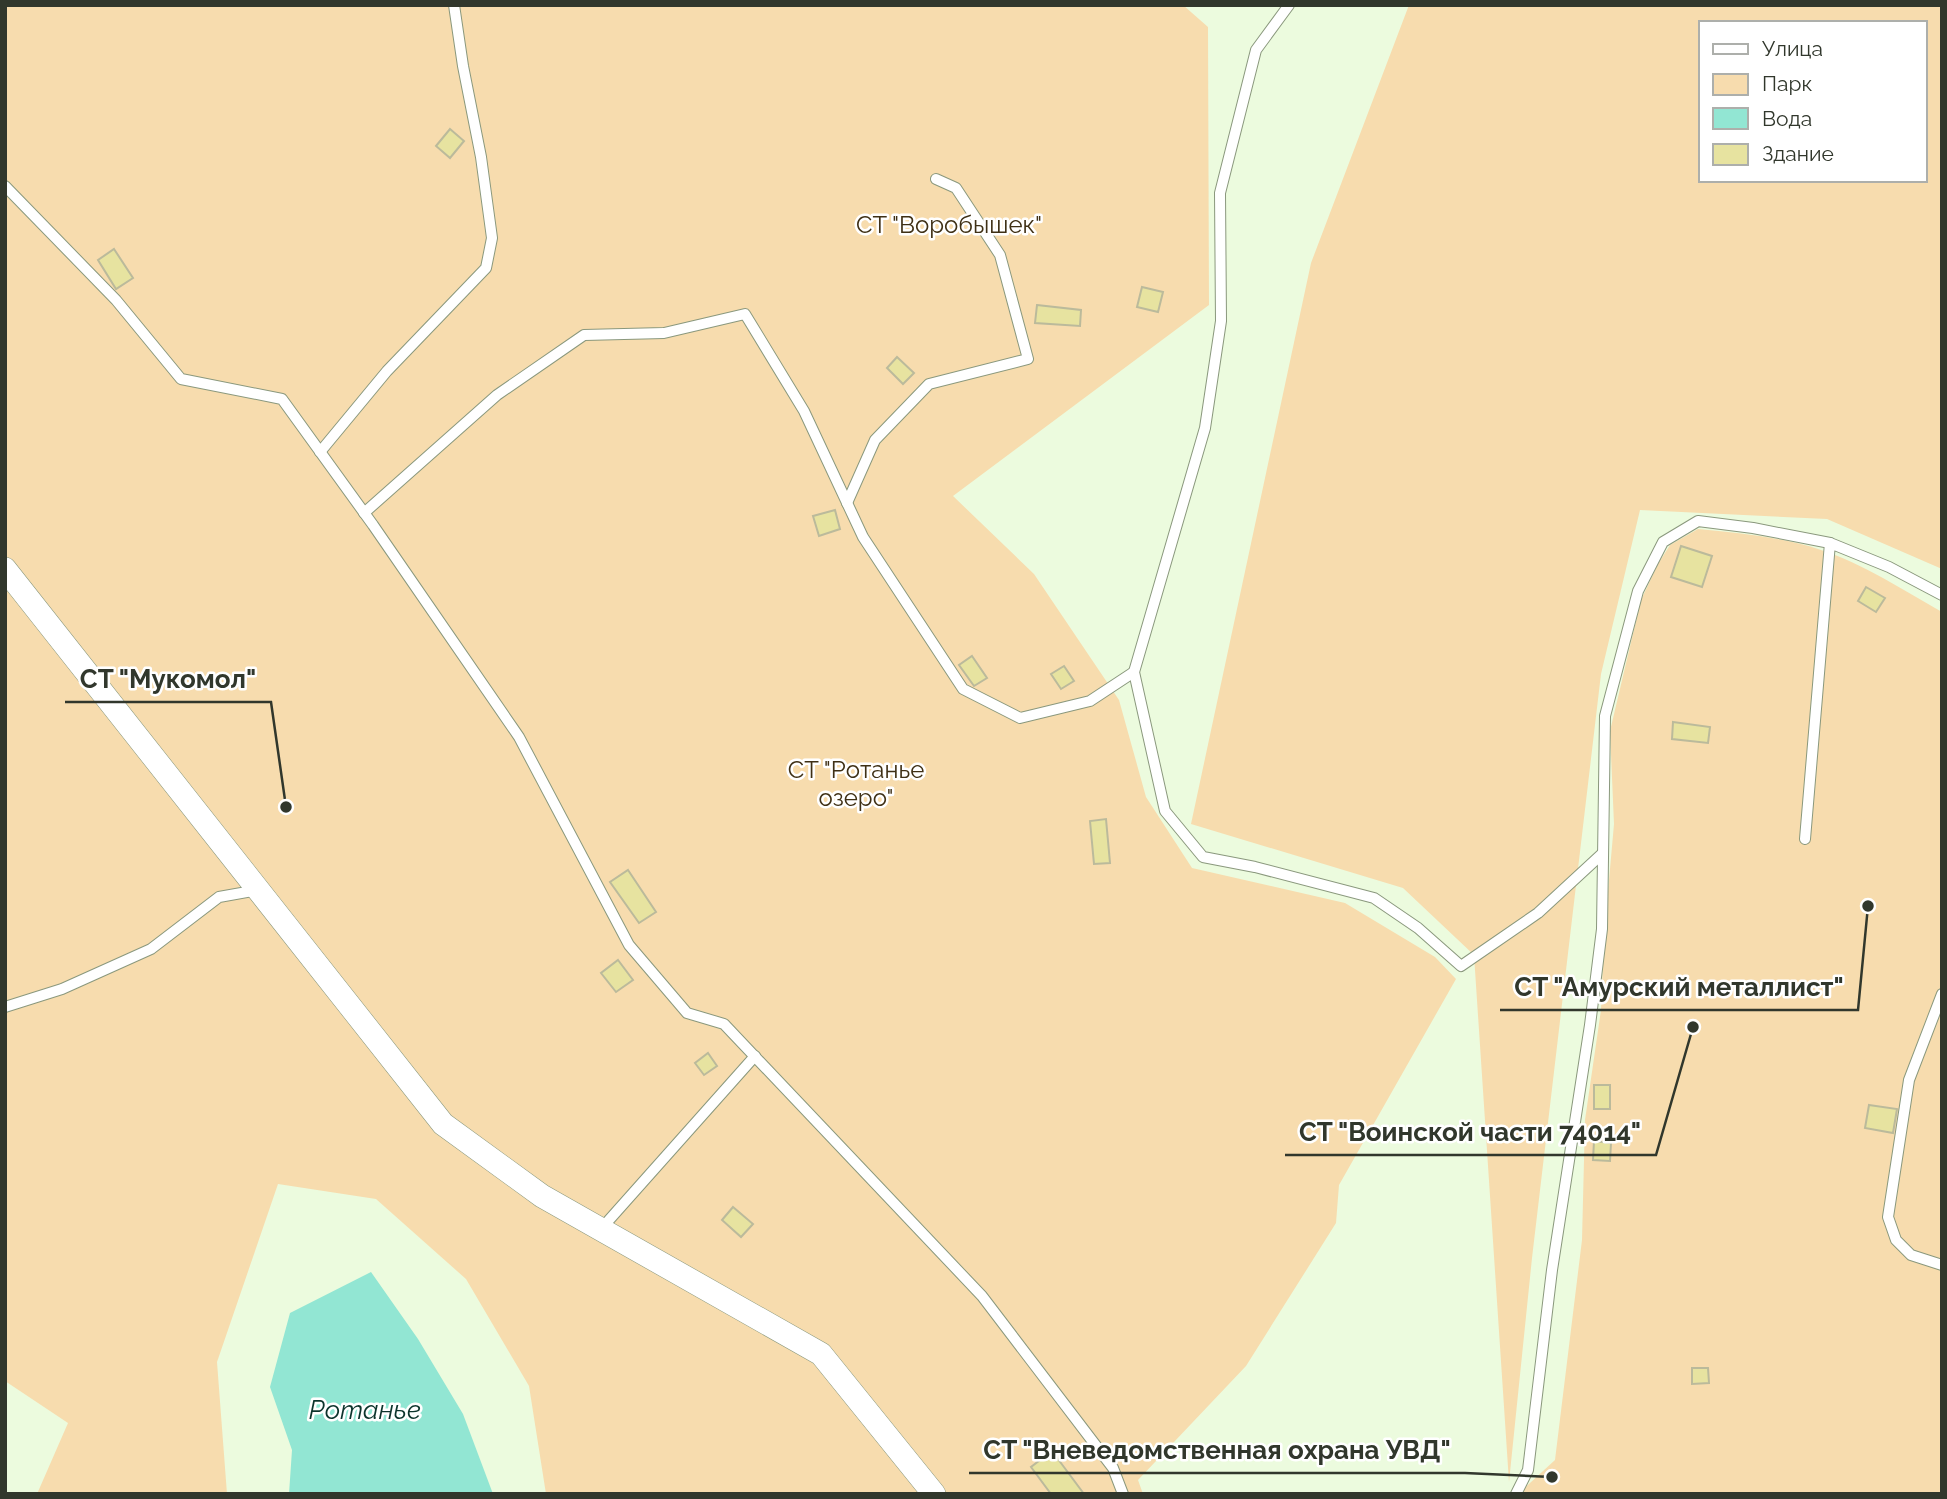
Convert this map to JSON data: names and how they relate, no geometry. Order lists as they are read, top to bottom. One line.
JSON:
{"water":["Ротанье"],"parks":["СТ \"Воробышек\"","СТ \"Ротанье озеро\""],"places":["СТ \"Мукомол\"","СТ \"Амурский металлист\"","СТ \"Воинской части 74014\"","СТ \"Вневедомственная охрана УВД\""],"legend":["Улица","Парк","Вода","Здание"]}
